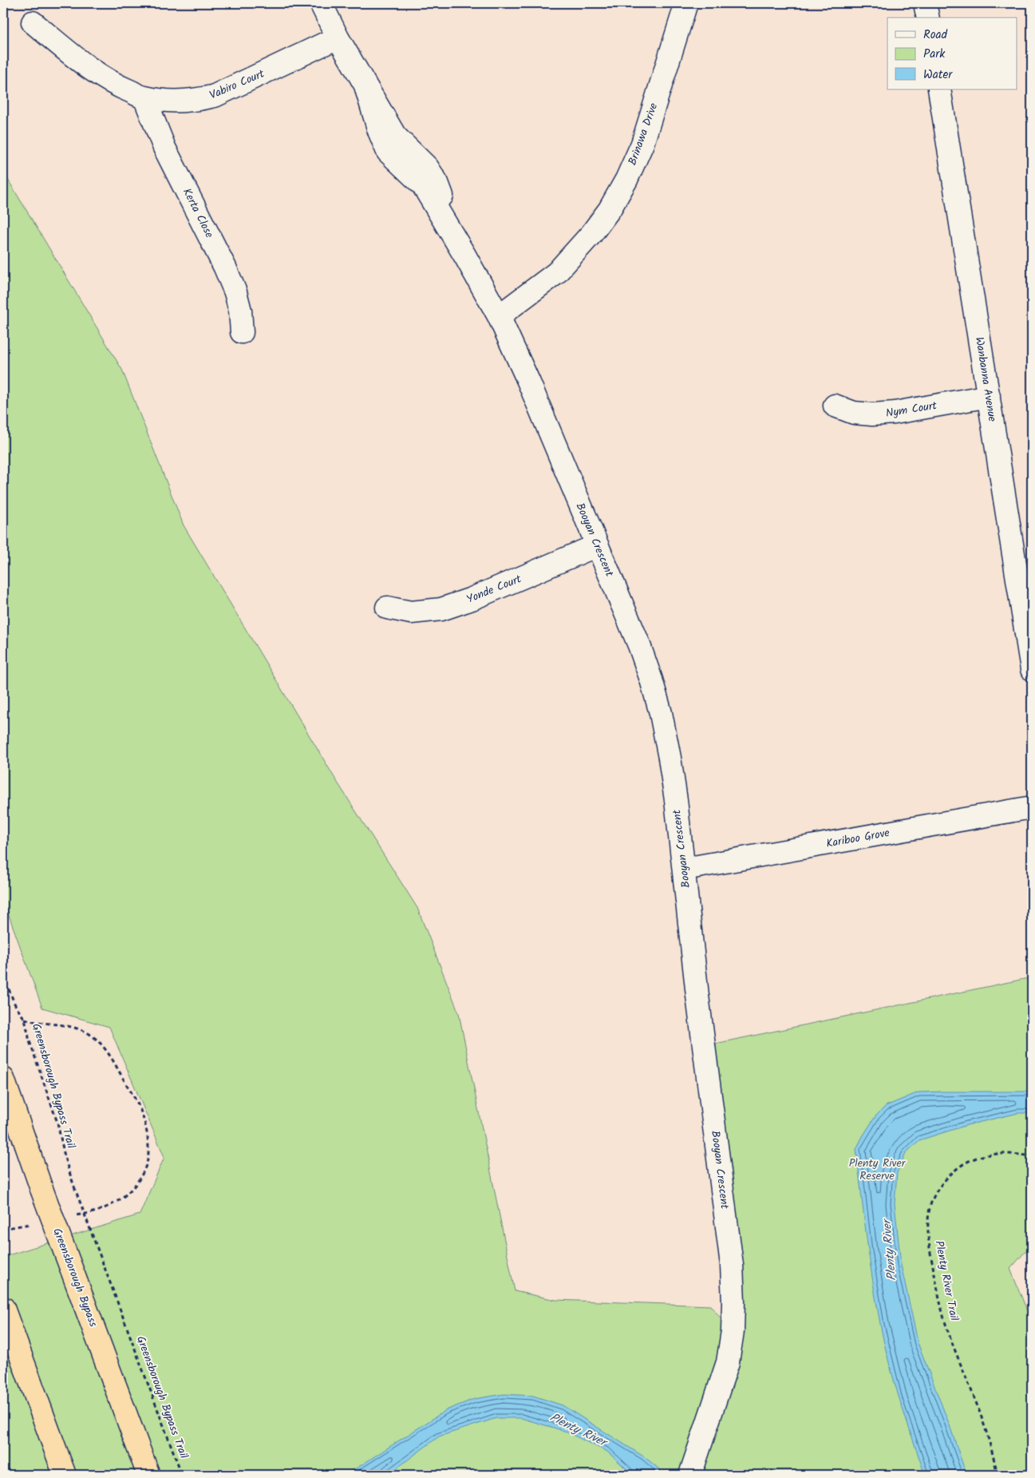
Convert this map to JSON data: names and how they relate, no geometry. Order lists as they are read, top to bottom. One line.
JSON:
{"streets":{"highway":["Greensborough Bypass"],"street":["Vabiro Court","Brinawa Drive","Kerta Close","Wanbanna Avenue","Nym Court","Booyan Crescent","Yonde Court","Kariboo Grove"],"path":["Greensborough Bypass Trail","Plenty River Trail"]},"crossings":[["Vabiro Court","Kerta Close"],["Vabiro Court","Booyan Crescent"],["Brinawa Drive","Booyan Crescent"],["Wanbanna Avenue","Nym Court"],["Booyan Crescent","Yonde Court"],["Booyan Crescent","Kariboo Grove"]],"water":["Plenty River"],"parks":["Plenty River Reserve"],"legend":["Road","Park","Water"]}
